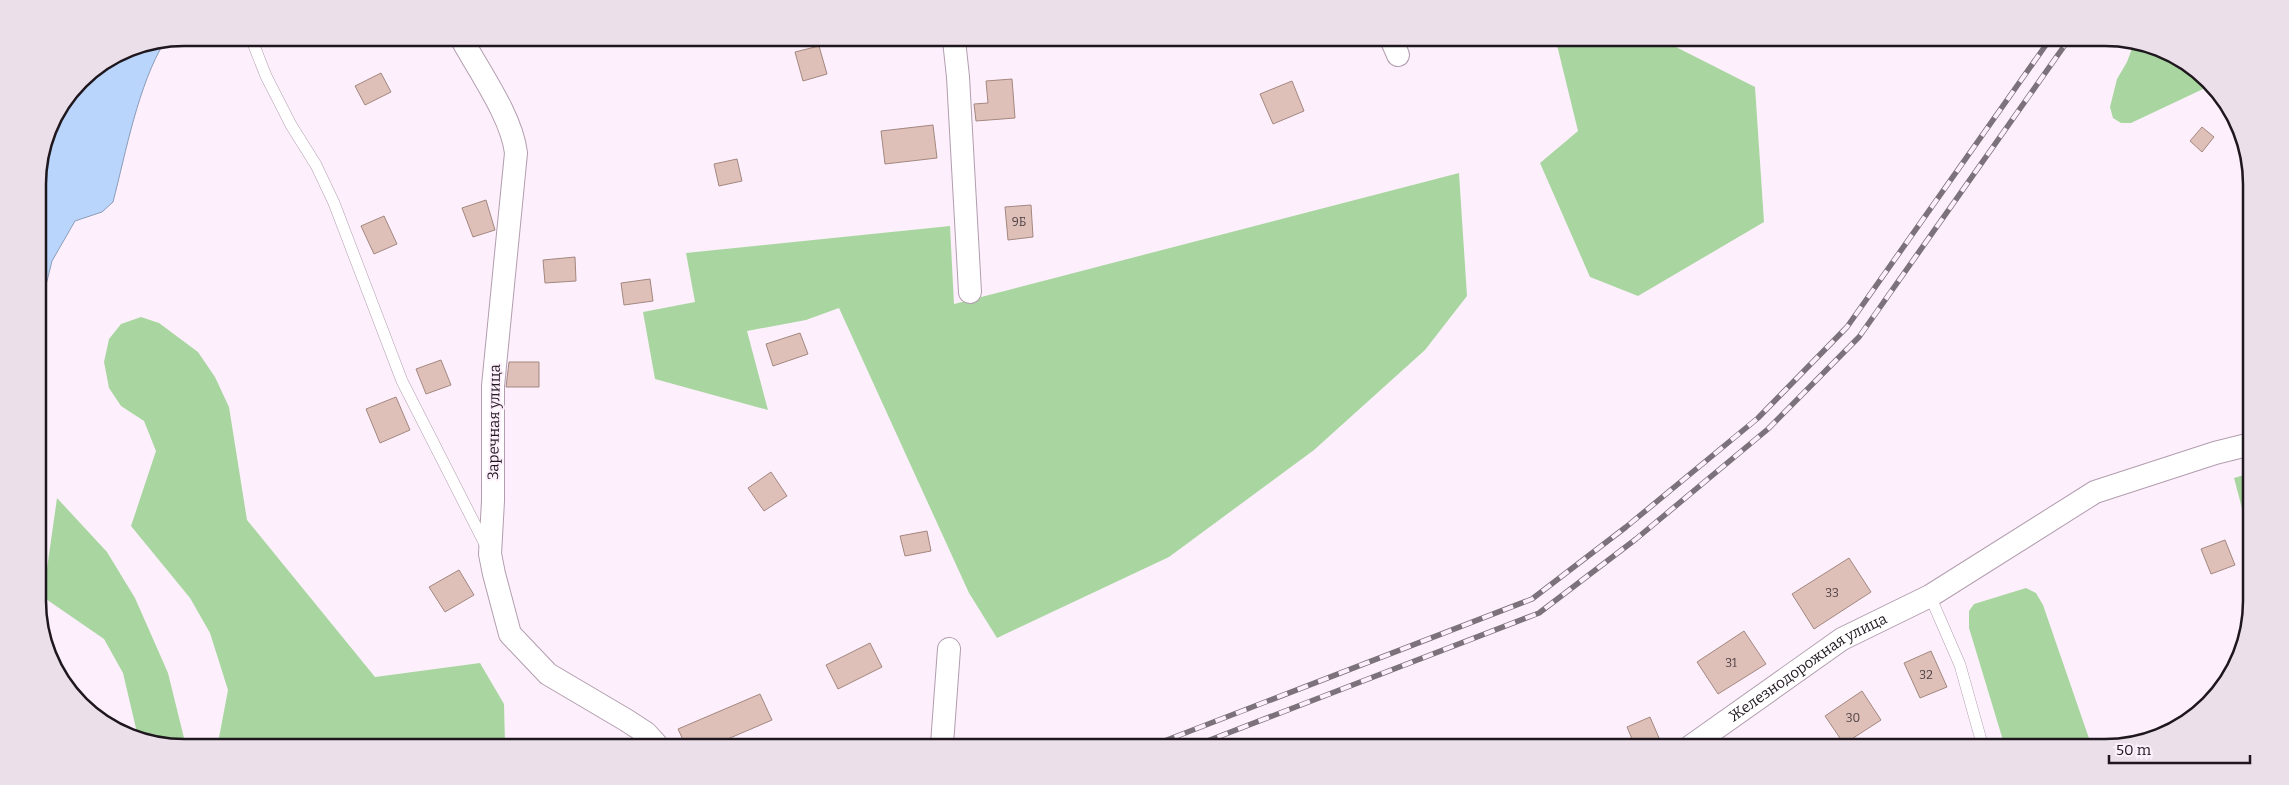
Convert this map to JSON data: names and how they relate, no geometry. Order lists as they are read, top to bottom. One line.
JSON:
{"streets":{"street":["Заречная улица","Железнодорожная улица"]},"house_numbers":["9Б","33","31","32","30"],"scale_bar":"50 m"}
